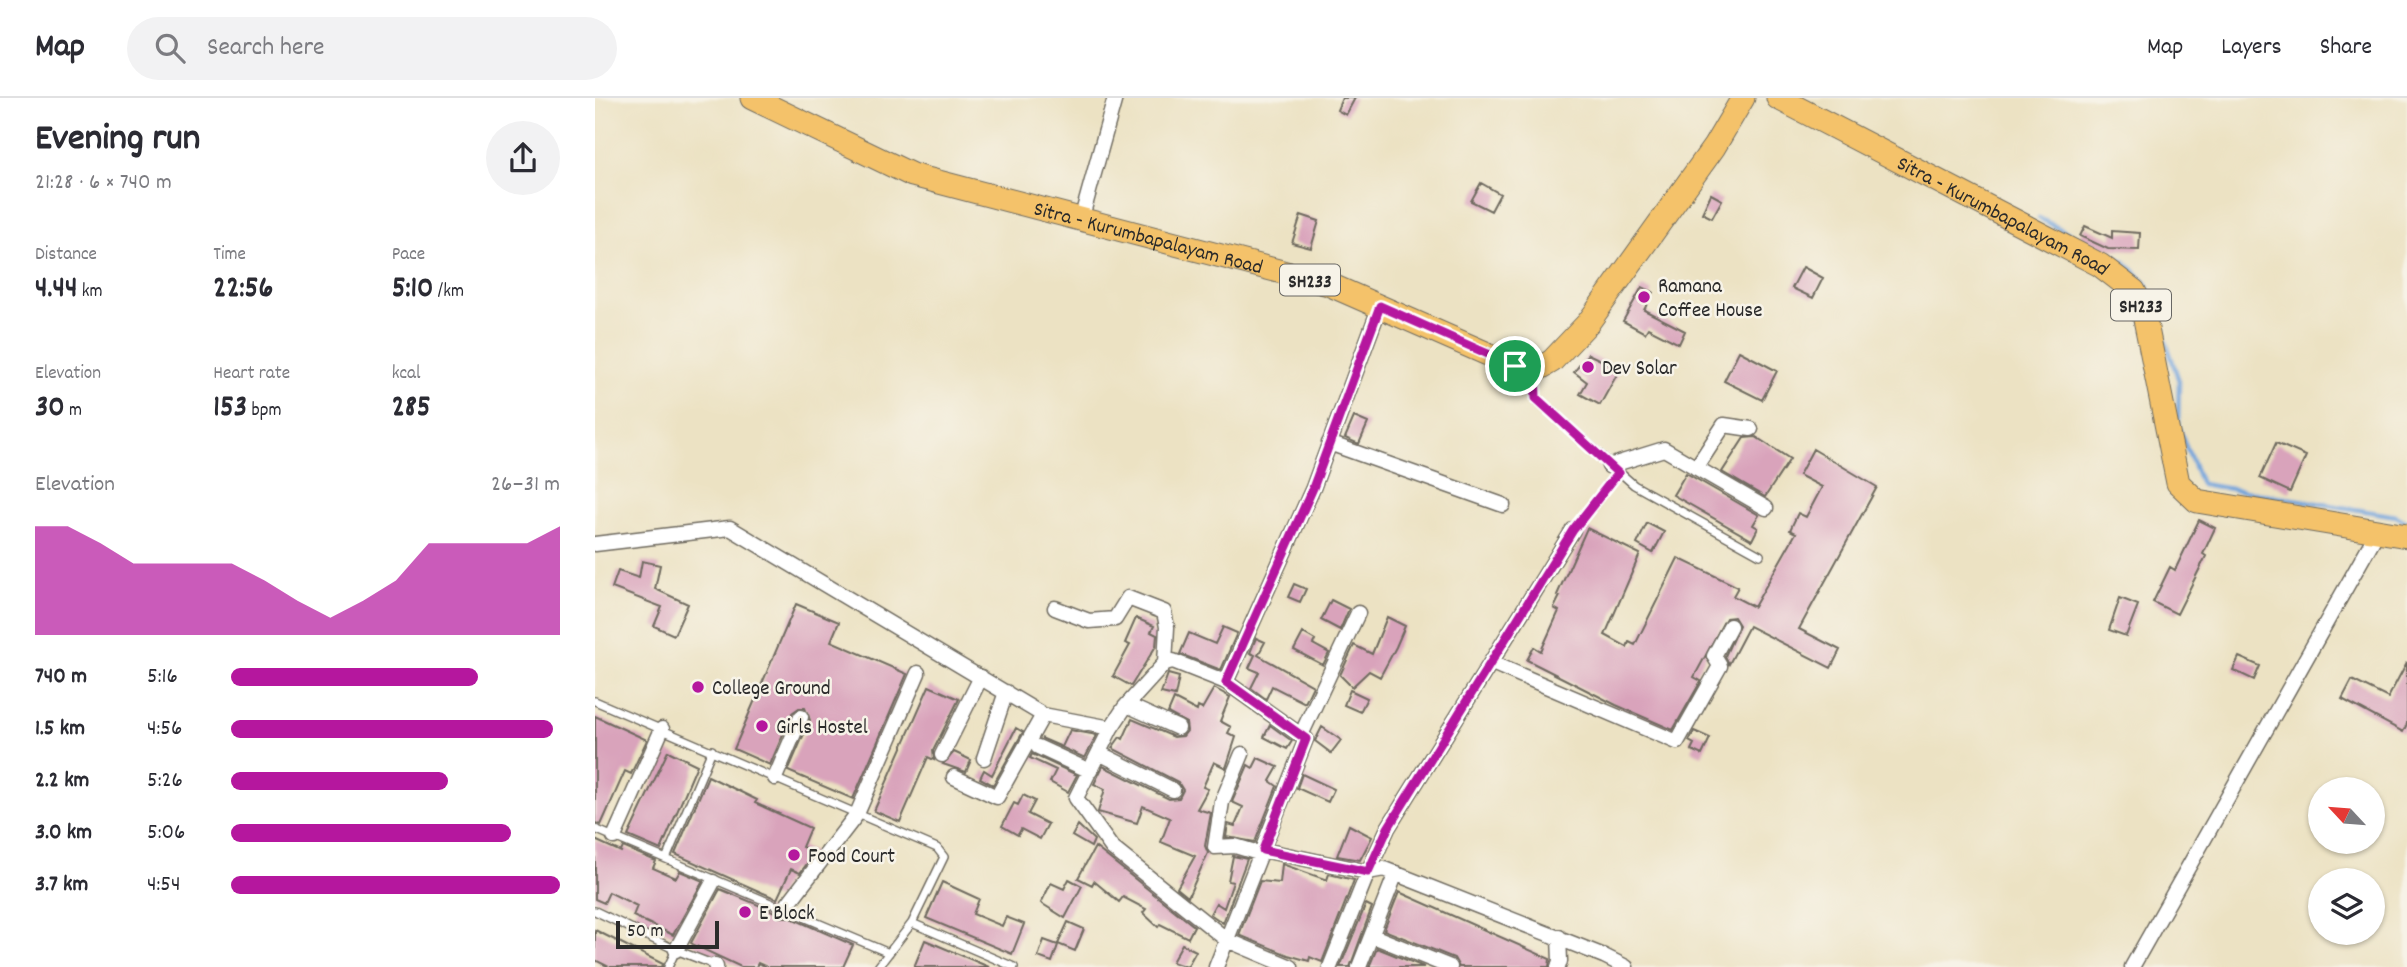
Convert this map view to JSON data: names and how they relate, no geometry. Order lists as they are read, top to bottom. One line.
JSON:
{"streets":{"main road":["Sitra - Kurumbapalayam Road","SH233"]},"places":["Ramana Coffee House","Dev Solar","College Ground","Girls Hostel","Food Court","E Block"],"scale_bar":"50 m","north":"top left","page":{"header":"Map","search":"Search here","nav":["Map","Layers","Share"],"heading":["Evening run","21:28 · 6 × 740 m"],"stats":[["Distance","4.44 km"],["Time","22:56"],["Pace","5:10 /km"],["Elevation","30 m"],["Heart rate","153 bpm"],["kcal","285"]],"chart":["Elevation","26–31 m"],"list":[{"name":"740 m","note":"5:16"},{"name":"1.5 km","note":"4:56"},{"name":"2.2 km","note":"5:26"},{"name":"3.0 km","note":"5:06"},{"name":"3.7 km","note":"4:54"}],"scale":"50 m"}}
